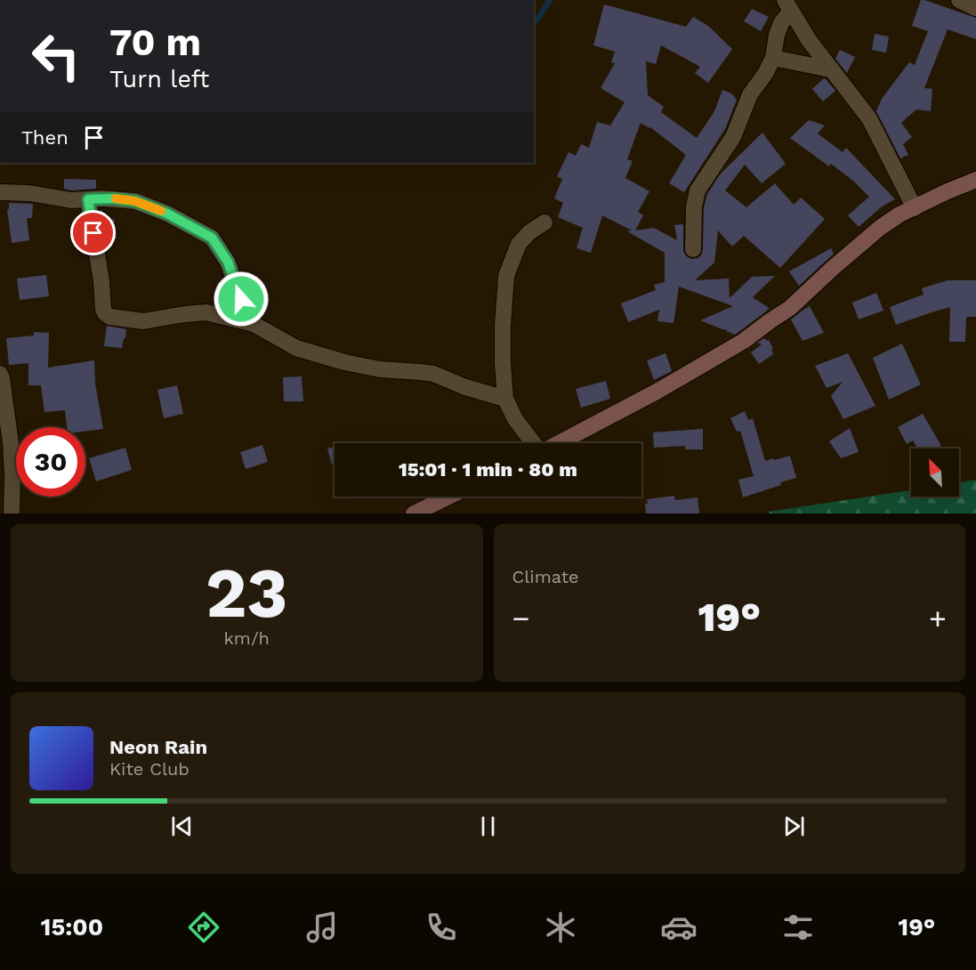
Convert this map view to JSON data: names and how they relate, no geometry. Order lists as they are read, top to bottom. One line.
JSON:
{"north":"top left","page":{"turn":["70 m","Turn left"],"then":"Then","limit":"30","trip":"15:01 · 1 min · 80 m","tile":[["23","km/h"],"Climate"],"heat":["−","19°","+"],"song":["Neon Rain","Kite Club"],"tabs":["15:00","19°"]}}
